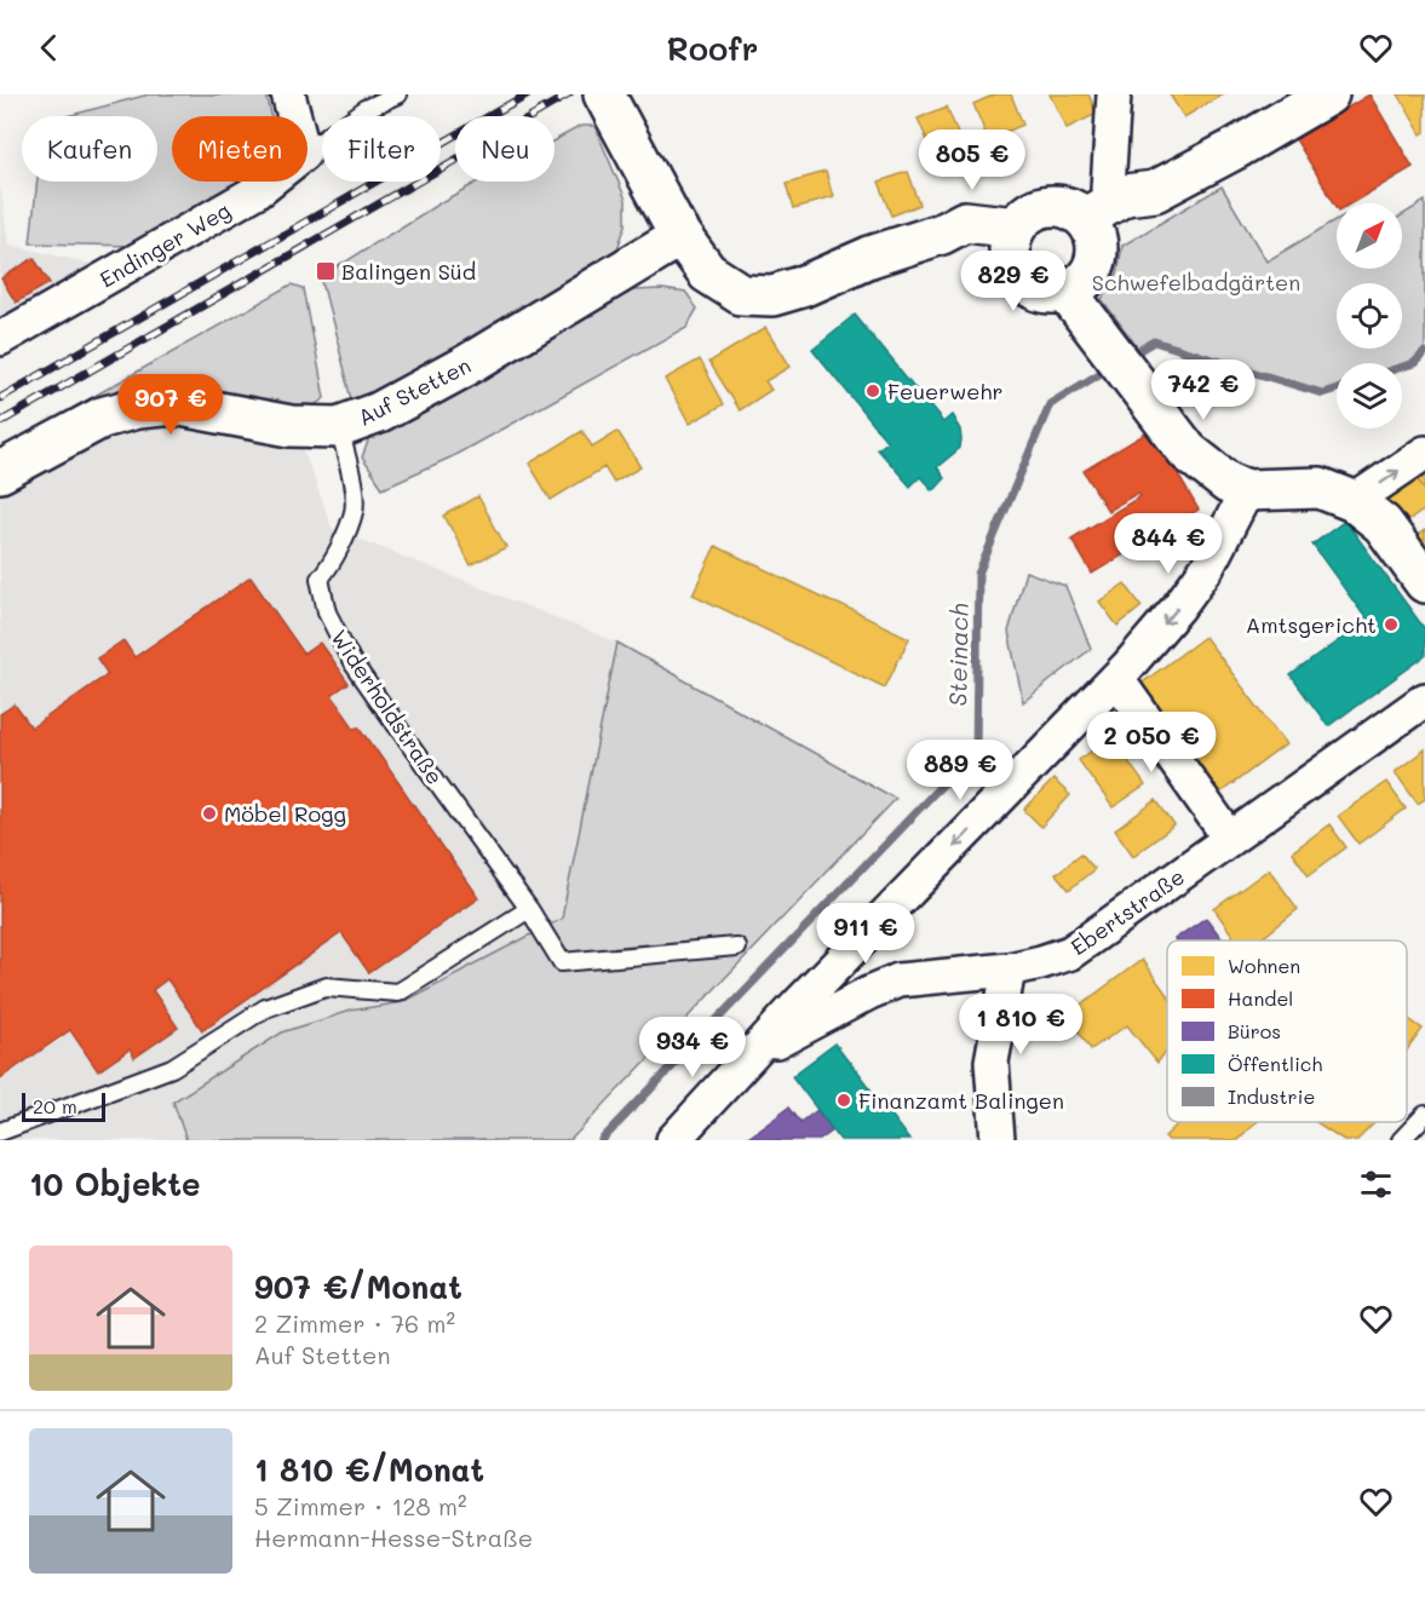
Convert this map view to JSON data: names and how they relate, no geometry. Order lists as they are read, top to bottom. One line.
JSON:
{"streets":{"street":["Endinger Weg","Auf Stetten","Ebertstraße"],"lane":["Widerholdstraße"]},"crossings":[["Auf Stetten","Widerholdstraße"]],"water":["Steinach"],"parks":["Schwefelbadgärten"],"places":{"transit":["Balingen Süd"],"other":["Feuerwehr","Amtsgericht","Möbel Rogg","Finanzamt Balingen"]},"legend":["Wohnen","Handel","Büros","Öffentlich","Industrie"],"scale_bar":"20 m","north":"top right","page":{"header":"Roofr","chip":["Kaufen","Mieten","Filter","Neu"],"price":["805 €","829 €","742 €","907 €","844 €","2 050 €","889 €","911 €","1 810 €","934 €"],"scale":"20 m","heading":"10 Objekte","list":[{"name":"907 €/Monat","note":"2 Zimmer · 76 m² · Auf Stetten"},{"name":"1 810 €/Monat","note":"5 Zimmer · 128 m² · Hermann-Hesse-Straße"}]}}
